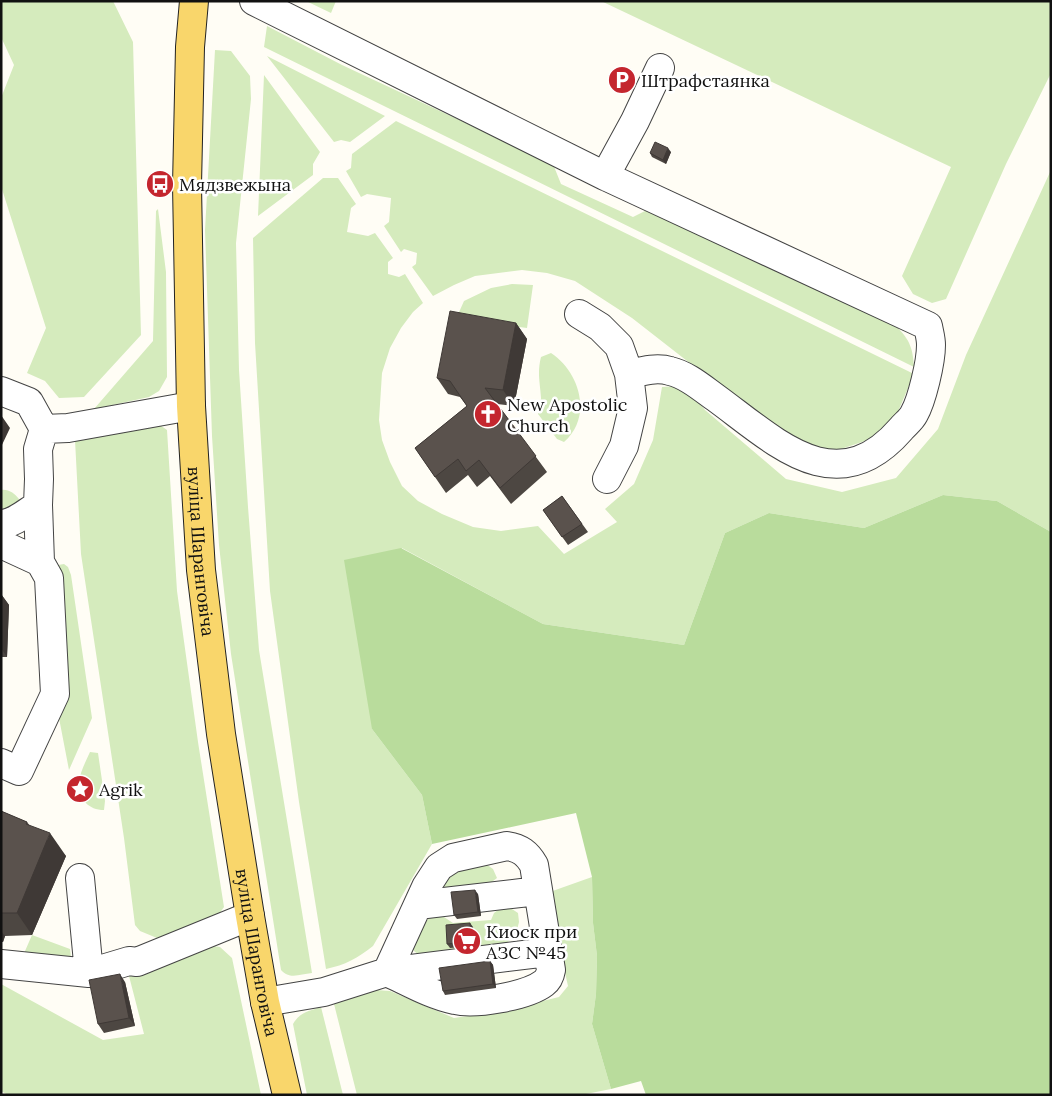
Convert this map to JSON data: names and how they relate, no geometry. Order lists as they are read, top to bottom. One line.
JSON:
{"streets":{"main road":["вуліца Шаранговіча"]},"places":{"parking":["Штрафстаянка"],"bus stop":["Мядзвежына"],"church":["New Apostolic Church"],"place":["Agrik"],"supermarket":["Киоск при АЗС №45"]}}
